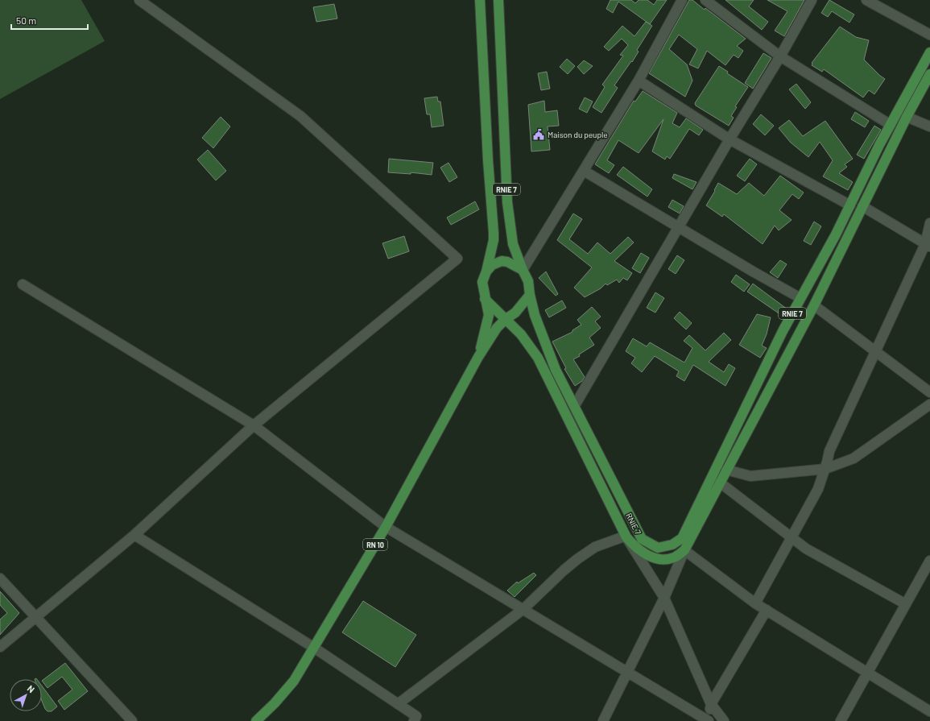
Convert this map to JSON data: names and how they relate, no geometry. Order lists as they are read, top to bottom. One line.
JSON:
{"streets":{"main road":["RNIE 7","RN 10"]},"crossings":[["RNIE 7","RN 10"]],"places":{"public building":["Maison du peuple"]},"scale_bar":"50 m","north":"top right"}
